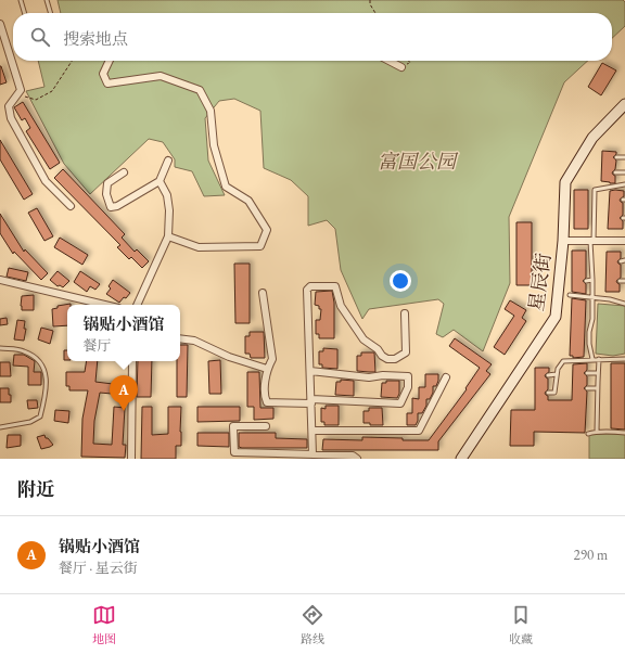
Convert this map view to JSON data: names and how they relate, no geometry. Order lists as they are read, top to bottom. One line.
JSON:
{"streets":{"street":["星辰街"]},"parks":["富国公园"],"page":{"search":"搜索地点","popup":["锅贴小酒馆","餐厅"],"pins":"A","heading":"附近","list":[{"mark":"A","name":"锅贴小酒馆","note":"餐厅 · 星云街","value":"290 m"}],"nav":["地图","路线","收藏"]}}
